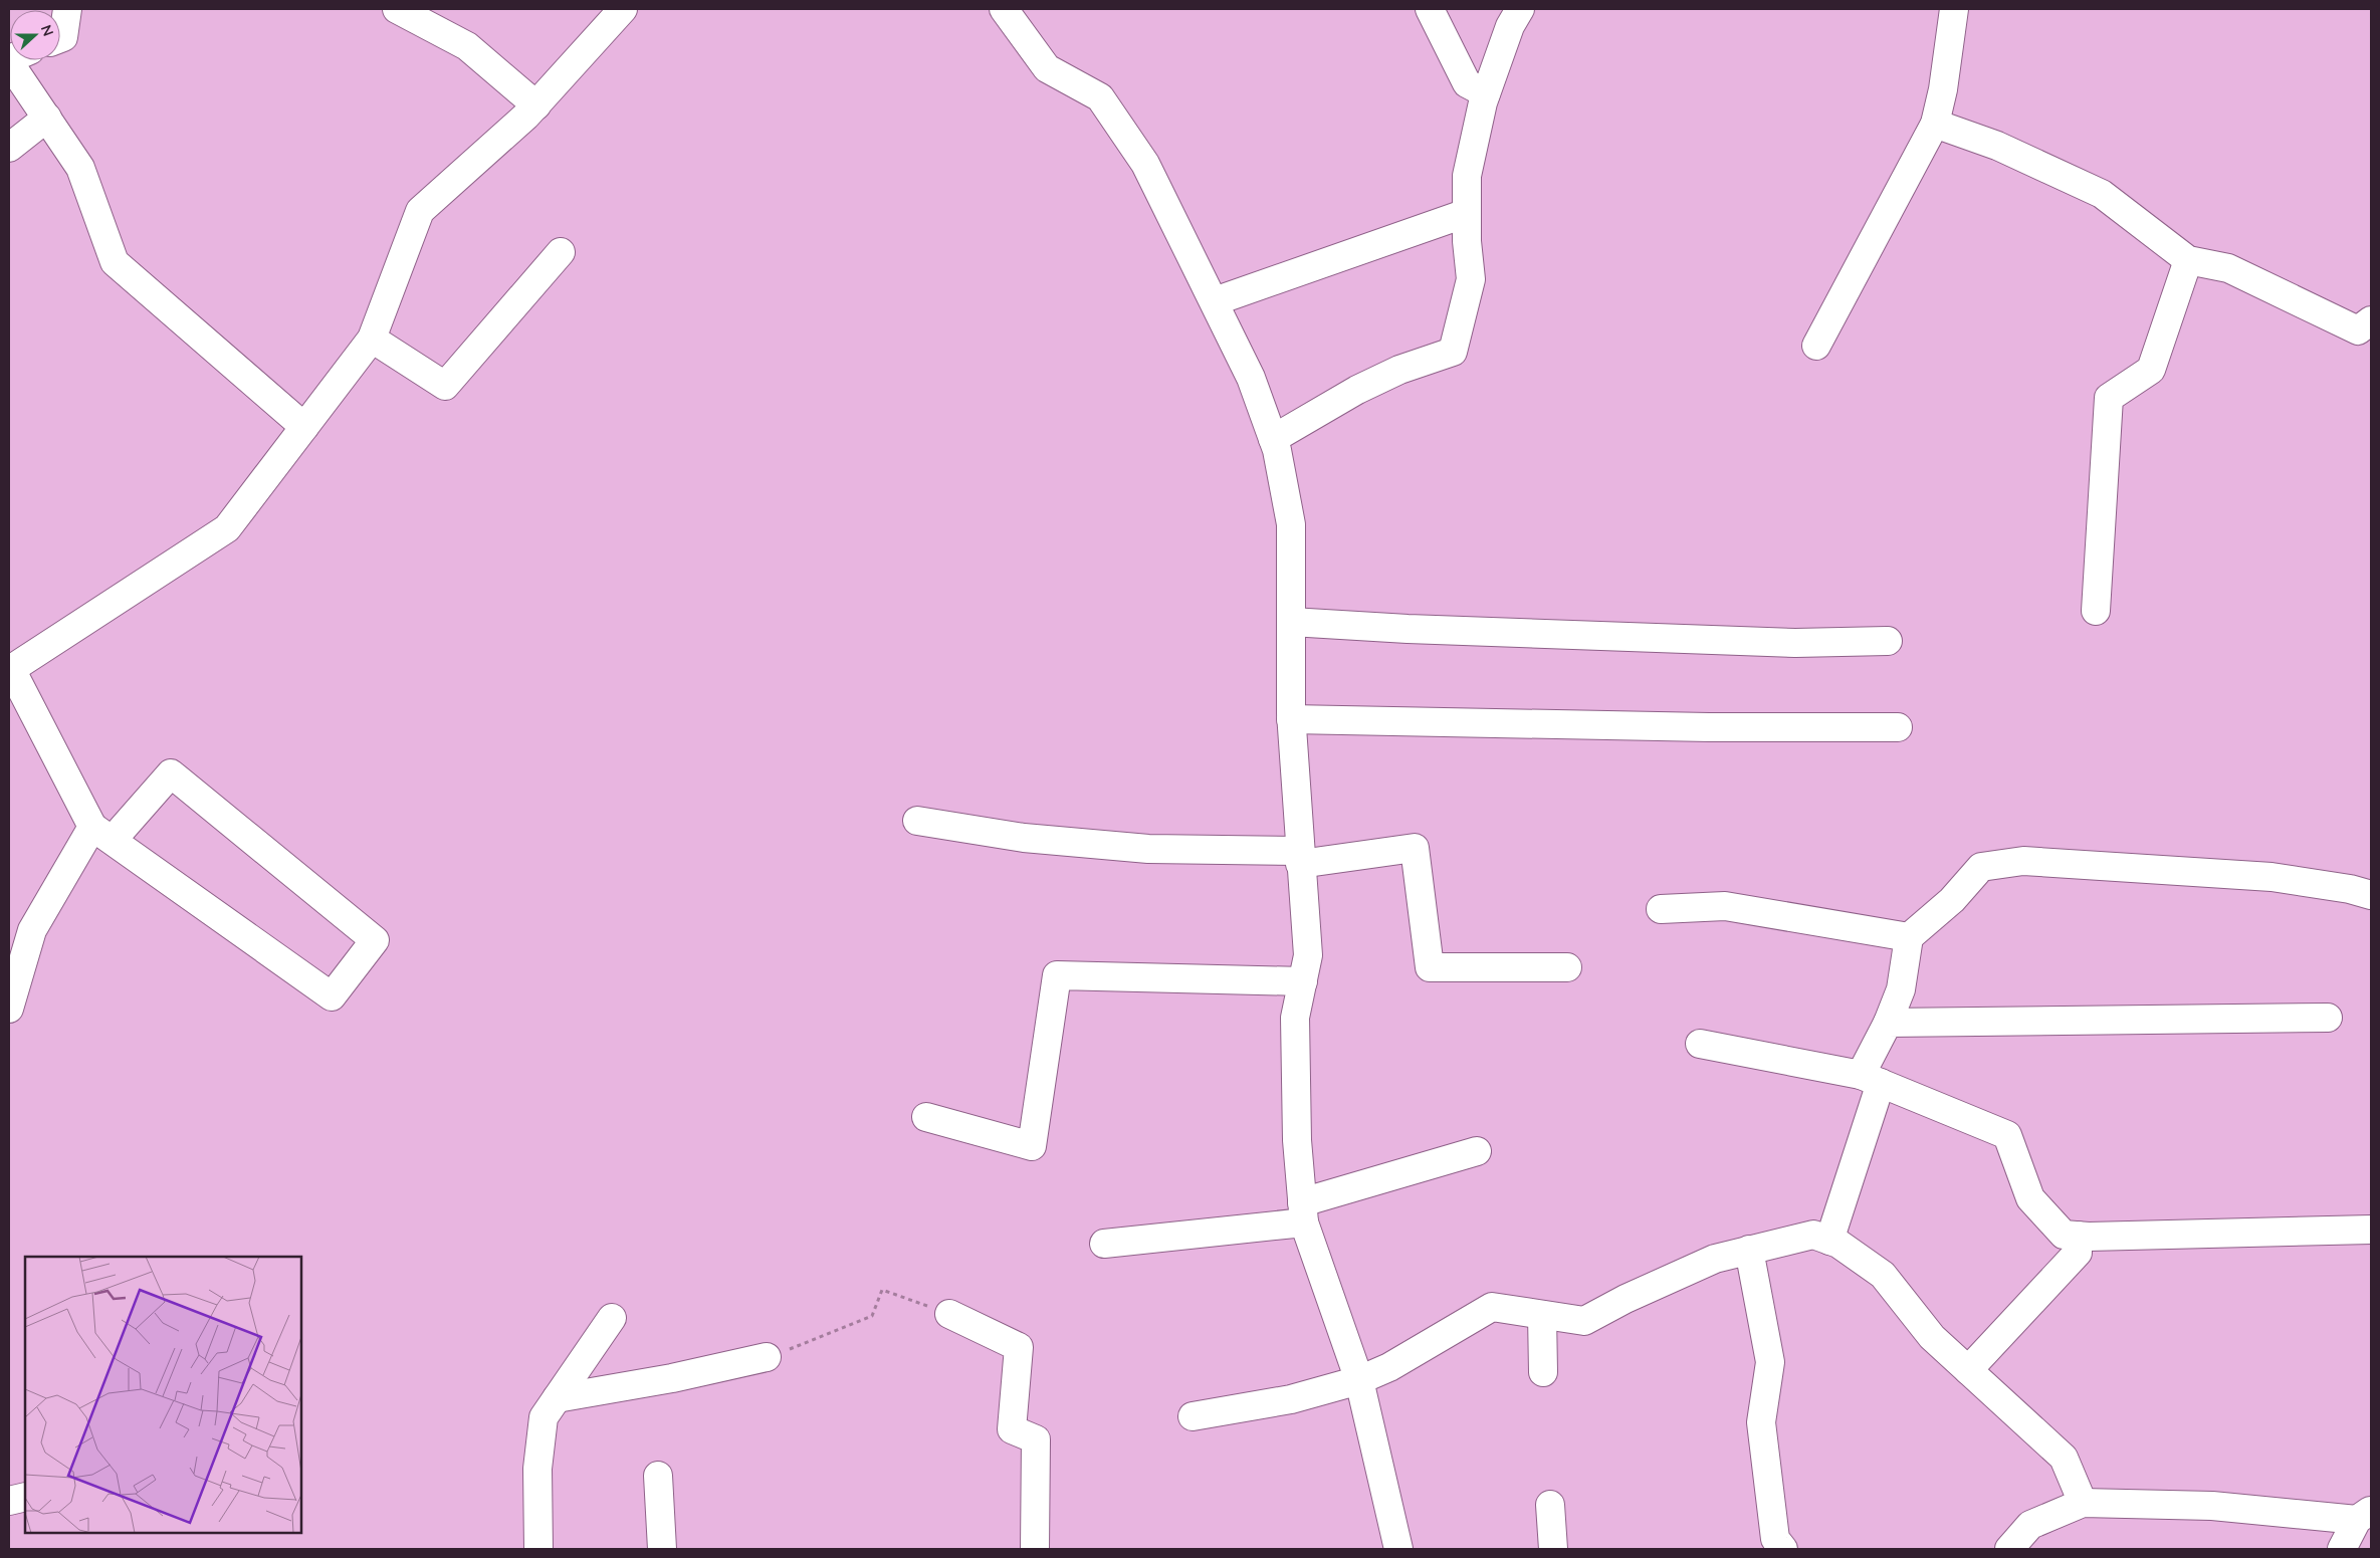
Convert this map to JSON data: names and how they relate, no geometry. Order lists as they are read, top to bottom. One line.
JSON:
{"north":"right"}
